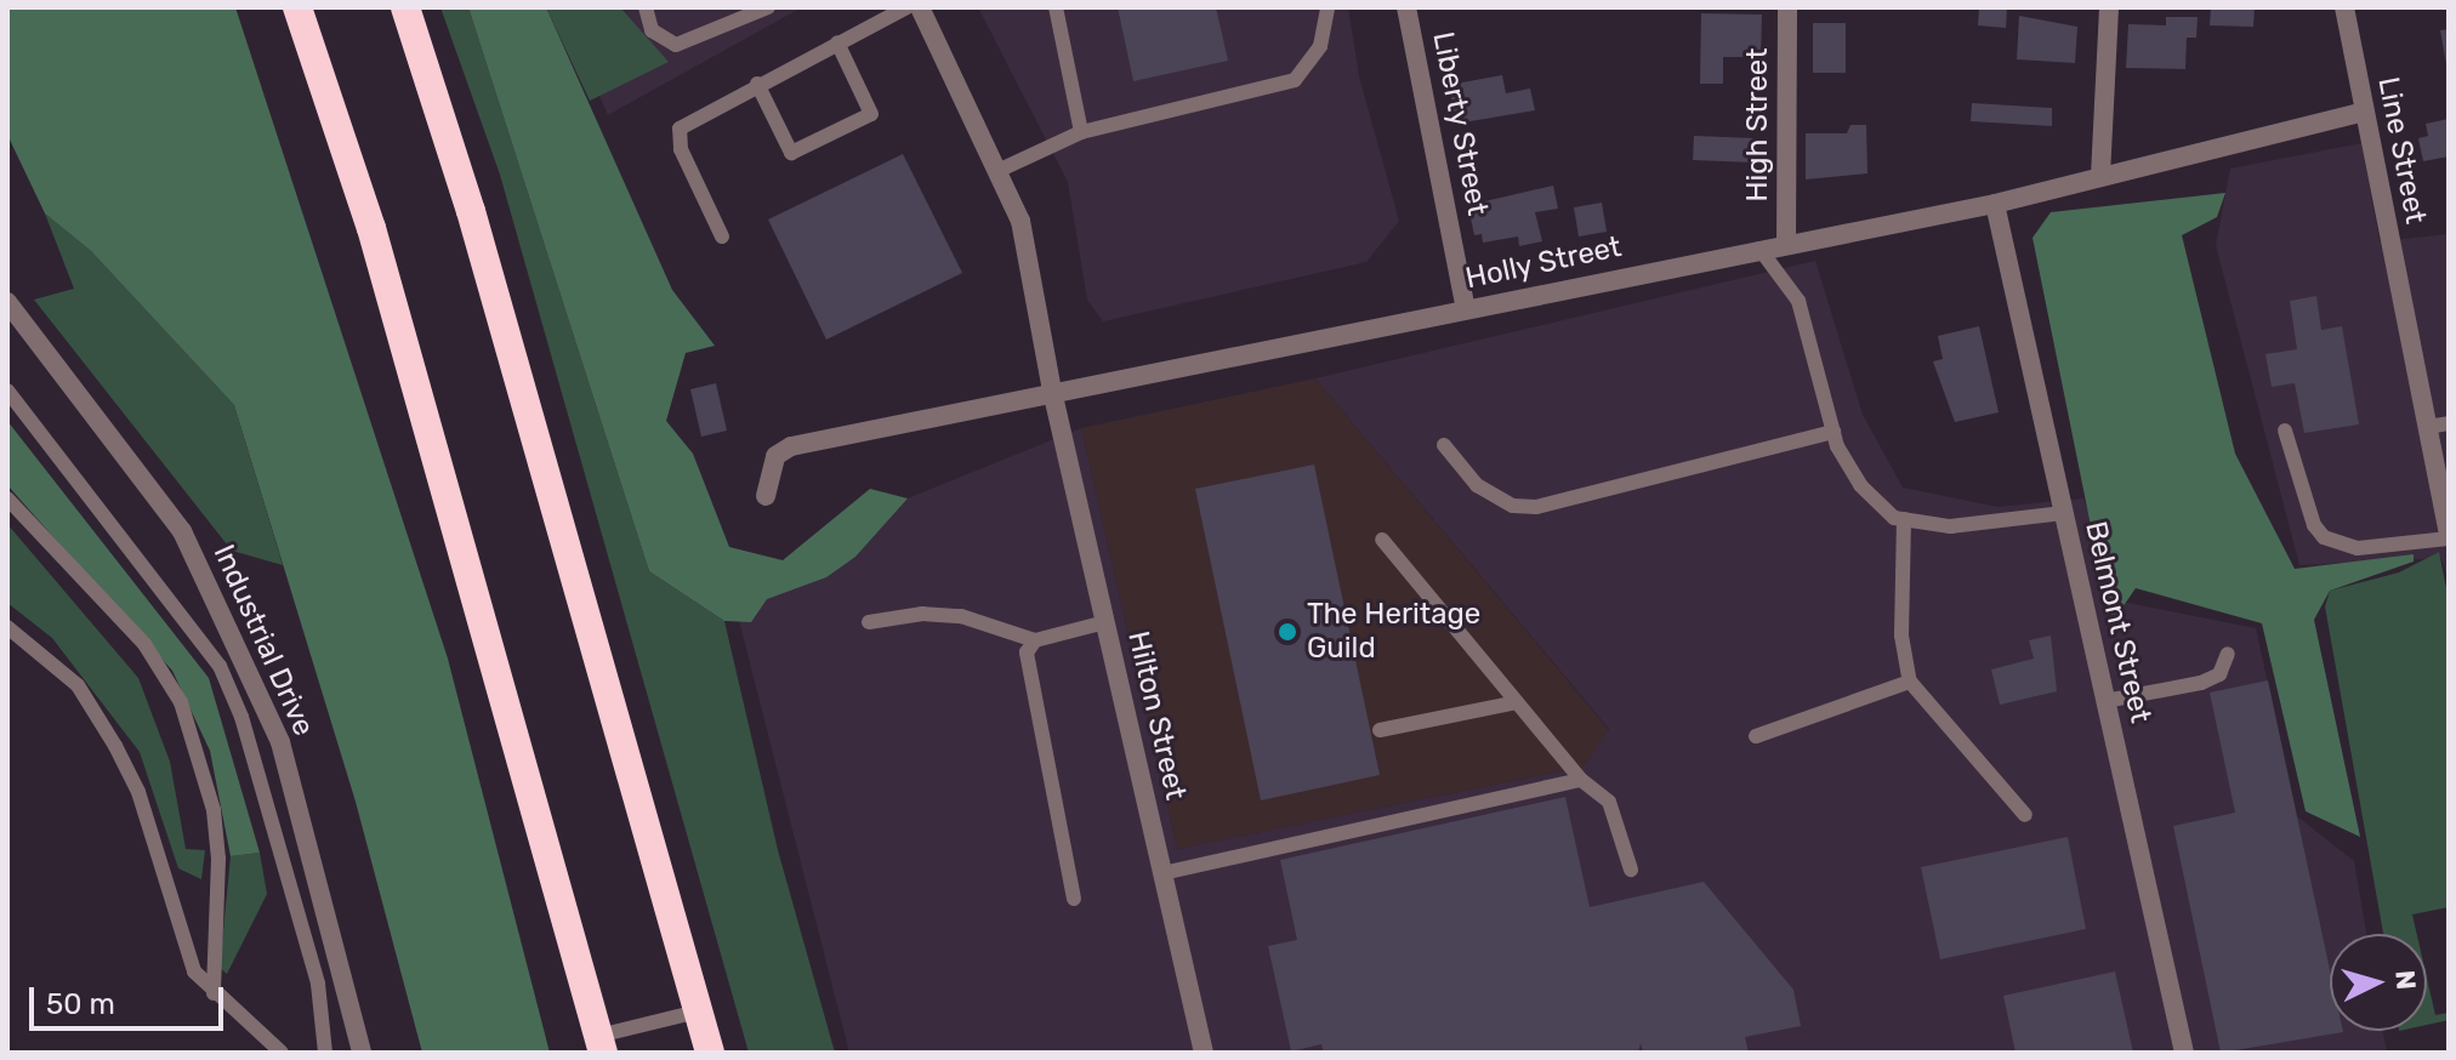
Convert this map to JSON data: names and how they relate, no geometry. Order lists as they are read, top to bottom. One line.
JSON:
{"streets":{"street":["Liberty Street","High Street","Line Street","Holly Street","Belmont Street","Industrial Drive","Hilton Street"]},"crossings":[["Liberty Street","Holly Street"],["High Street","Holly Street"],["Line Street","Holly Street"],["Holly Street","Belmont Street"],["Holly Street","Hilton Street"]],"places":["The Heritage Guild"],"scale_bar":"50 m","north":"right"}
